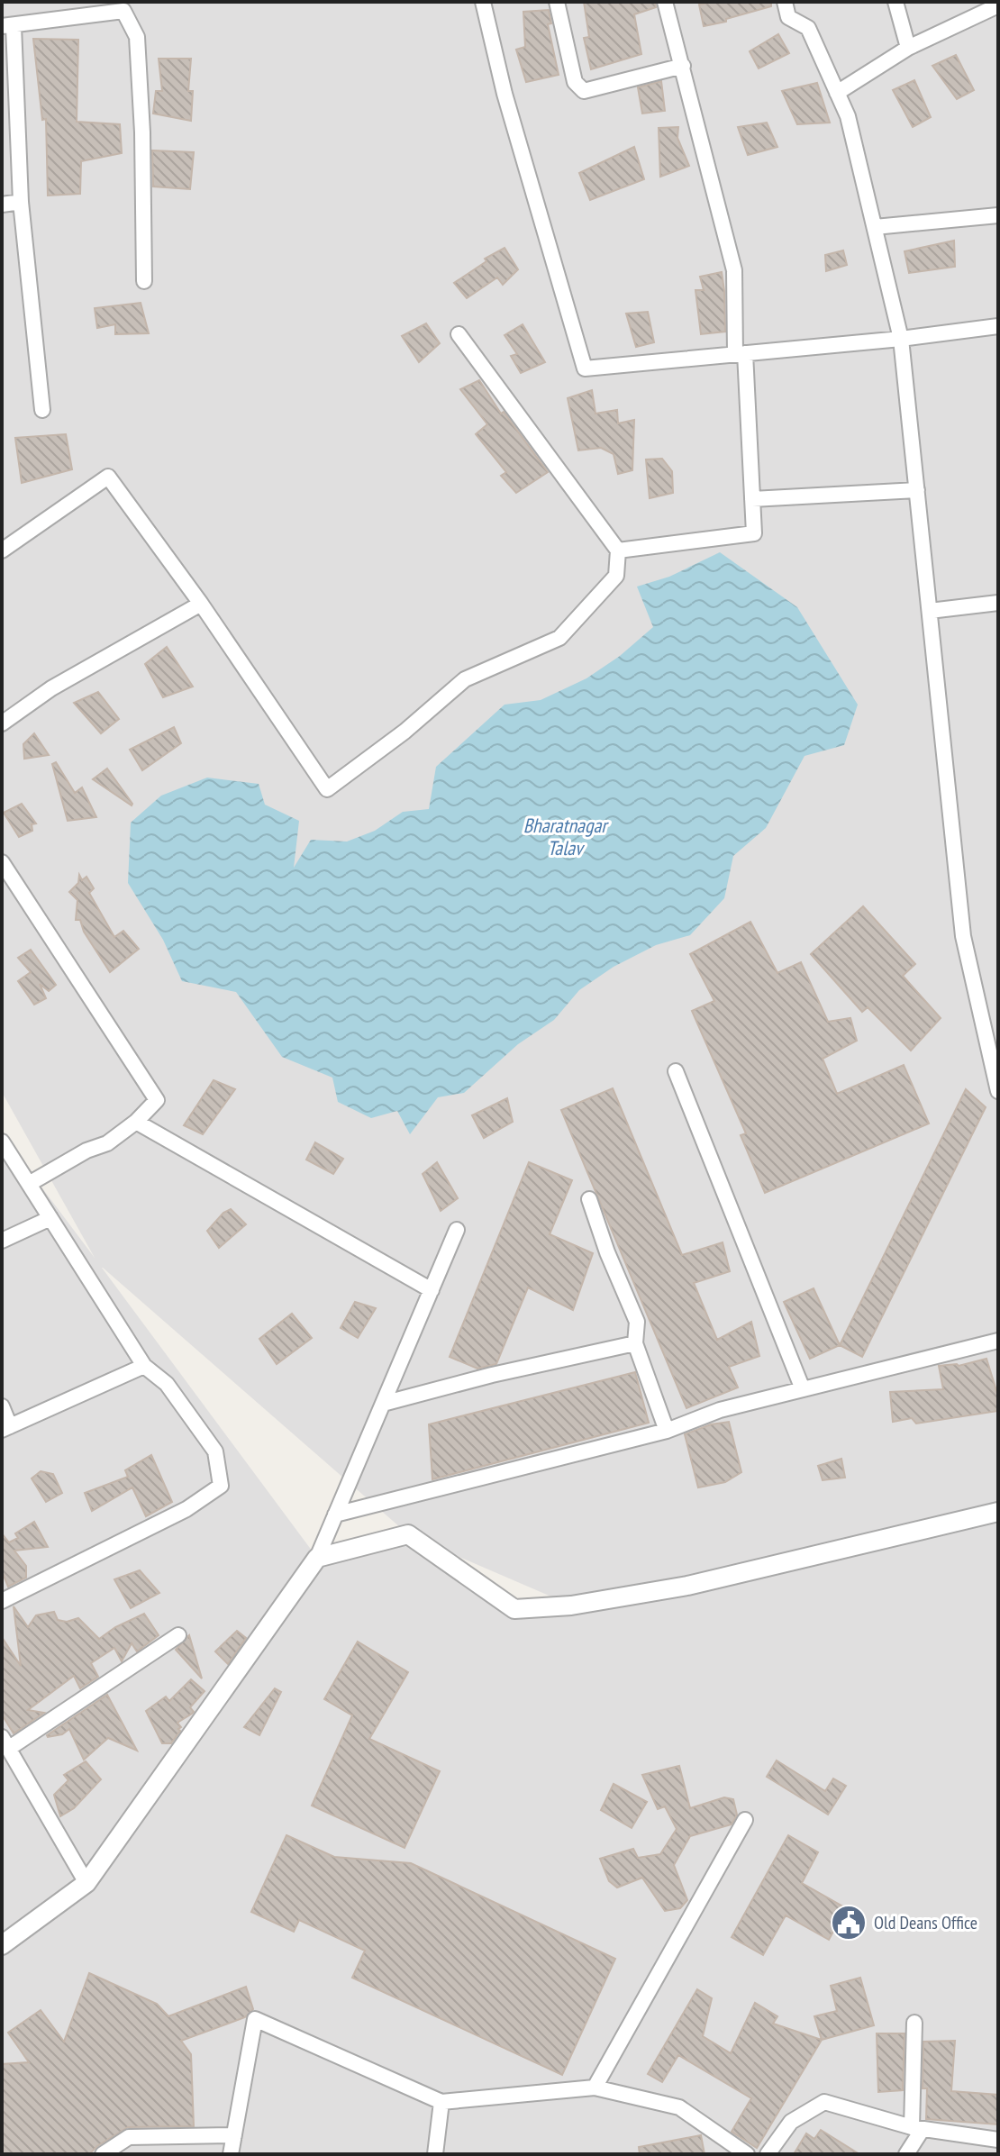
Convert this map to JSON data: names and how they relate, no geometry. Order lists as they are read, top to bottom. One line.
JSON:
{"water":["Bharatnagar Talav"],"places":{"public building":["Old Deans Office"]}}
